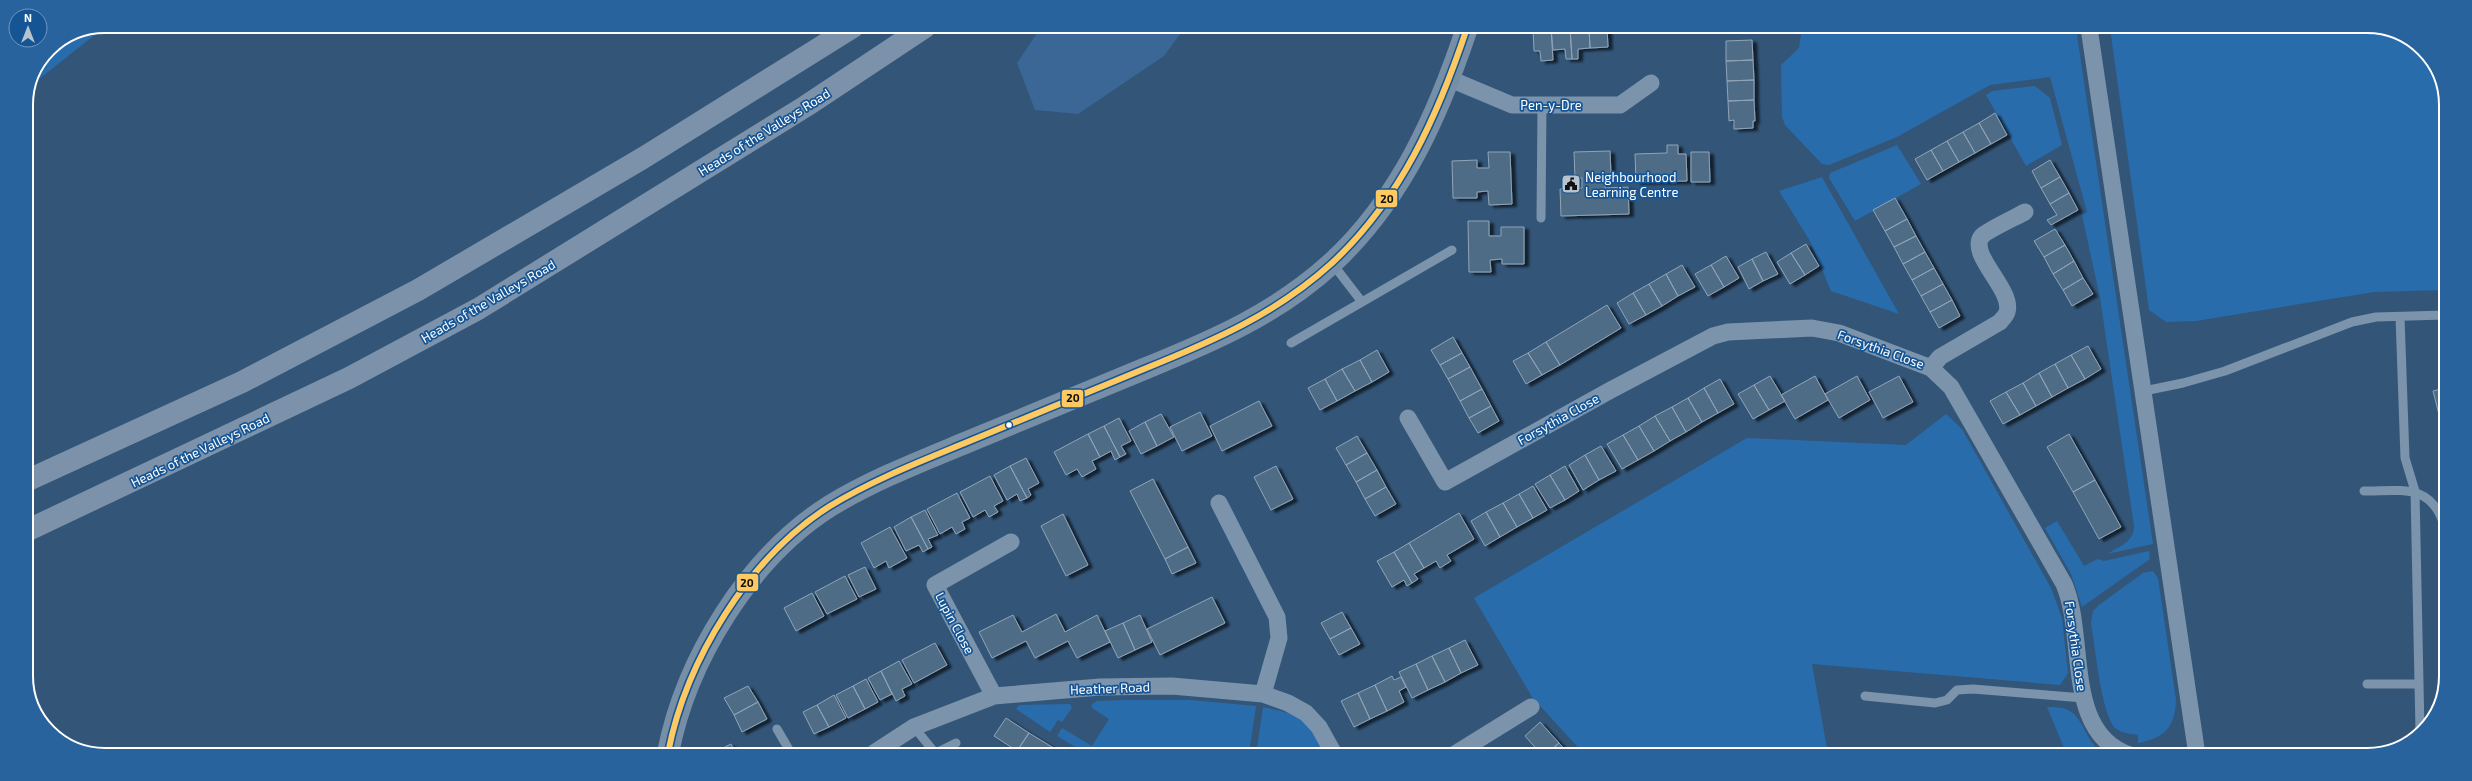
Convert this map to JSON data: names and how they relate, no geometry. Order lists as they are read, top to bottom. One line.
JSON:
{"streets":{"highway":["Heads of the Valleys Road"],"street":["Pen-y-Dre","Forsythia Close","Lupin Close","Heather Road"]},"crossings":[["Lupin Close","Heather Road"]],"places":{"public building":["Neighbourhood Learning Centre"]},"lines":["transit line 20"],"north":"top"}
